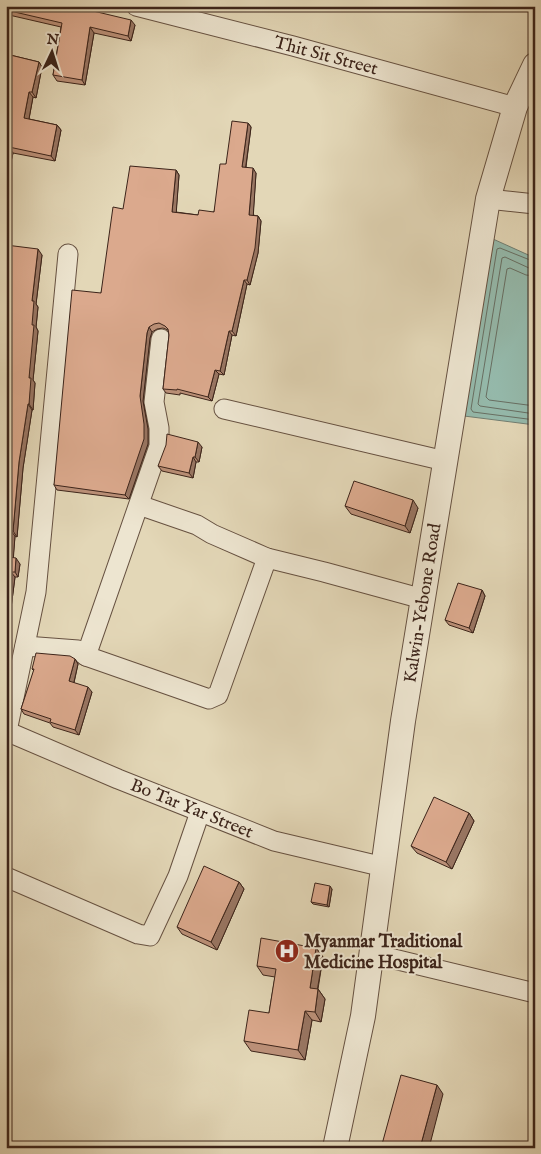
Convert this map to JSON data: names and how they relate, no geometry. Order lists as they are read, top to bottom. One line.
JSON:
{"streets":{"street":["Thit Sit Street","Kalwin-Yebone Road","Bo Tar Yar Street"]},"crossings":[["Thit Sit Street","Kalwin-Yebone Road"],["Kalwin-Yebone Road","Bo Tar Yar Street"]],"places":{"hospital":["Myanmar Traditional Medicine Hospital"]},"north":"top"}
